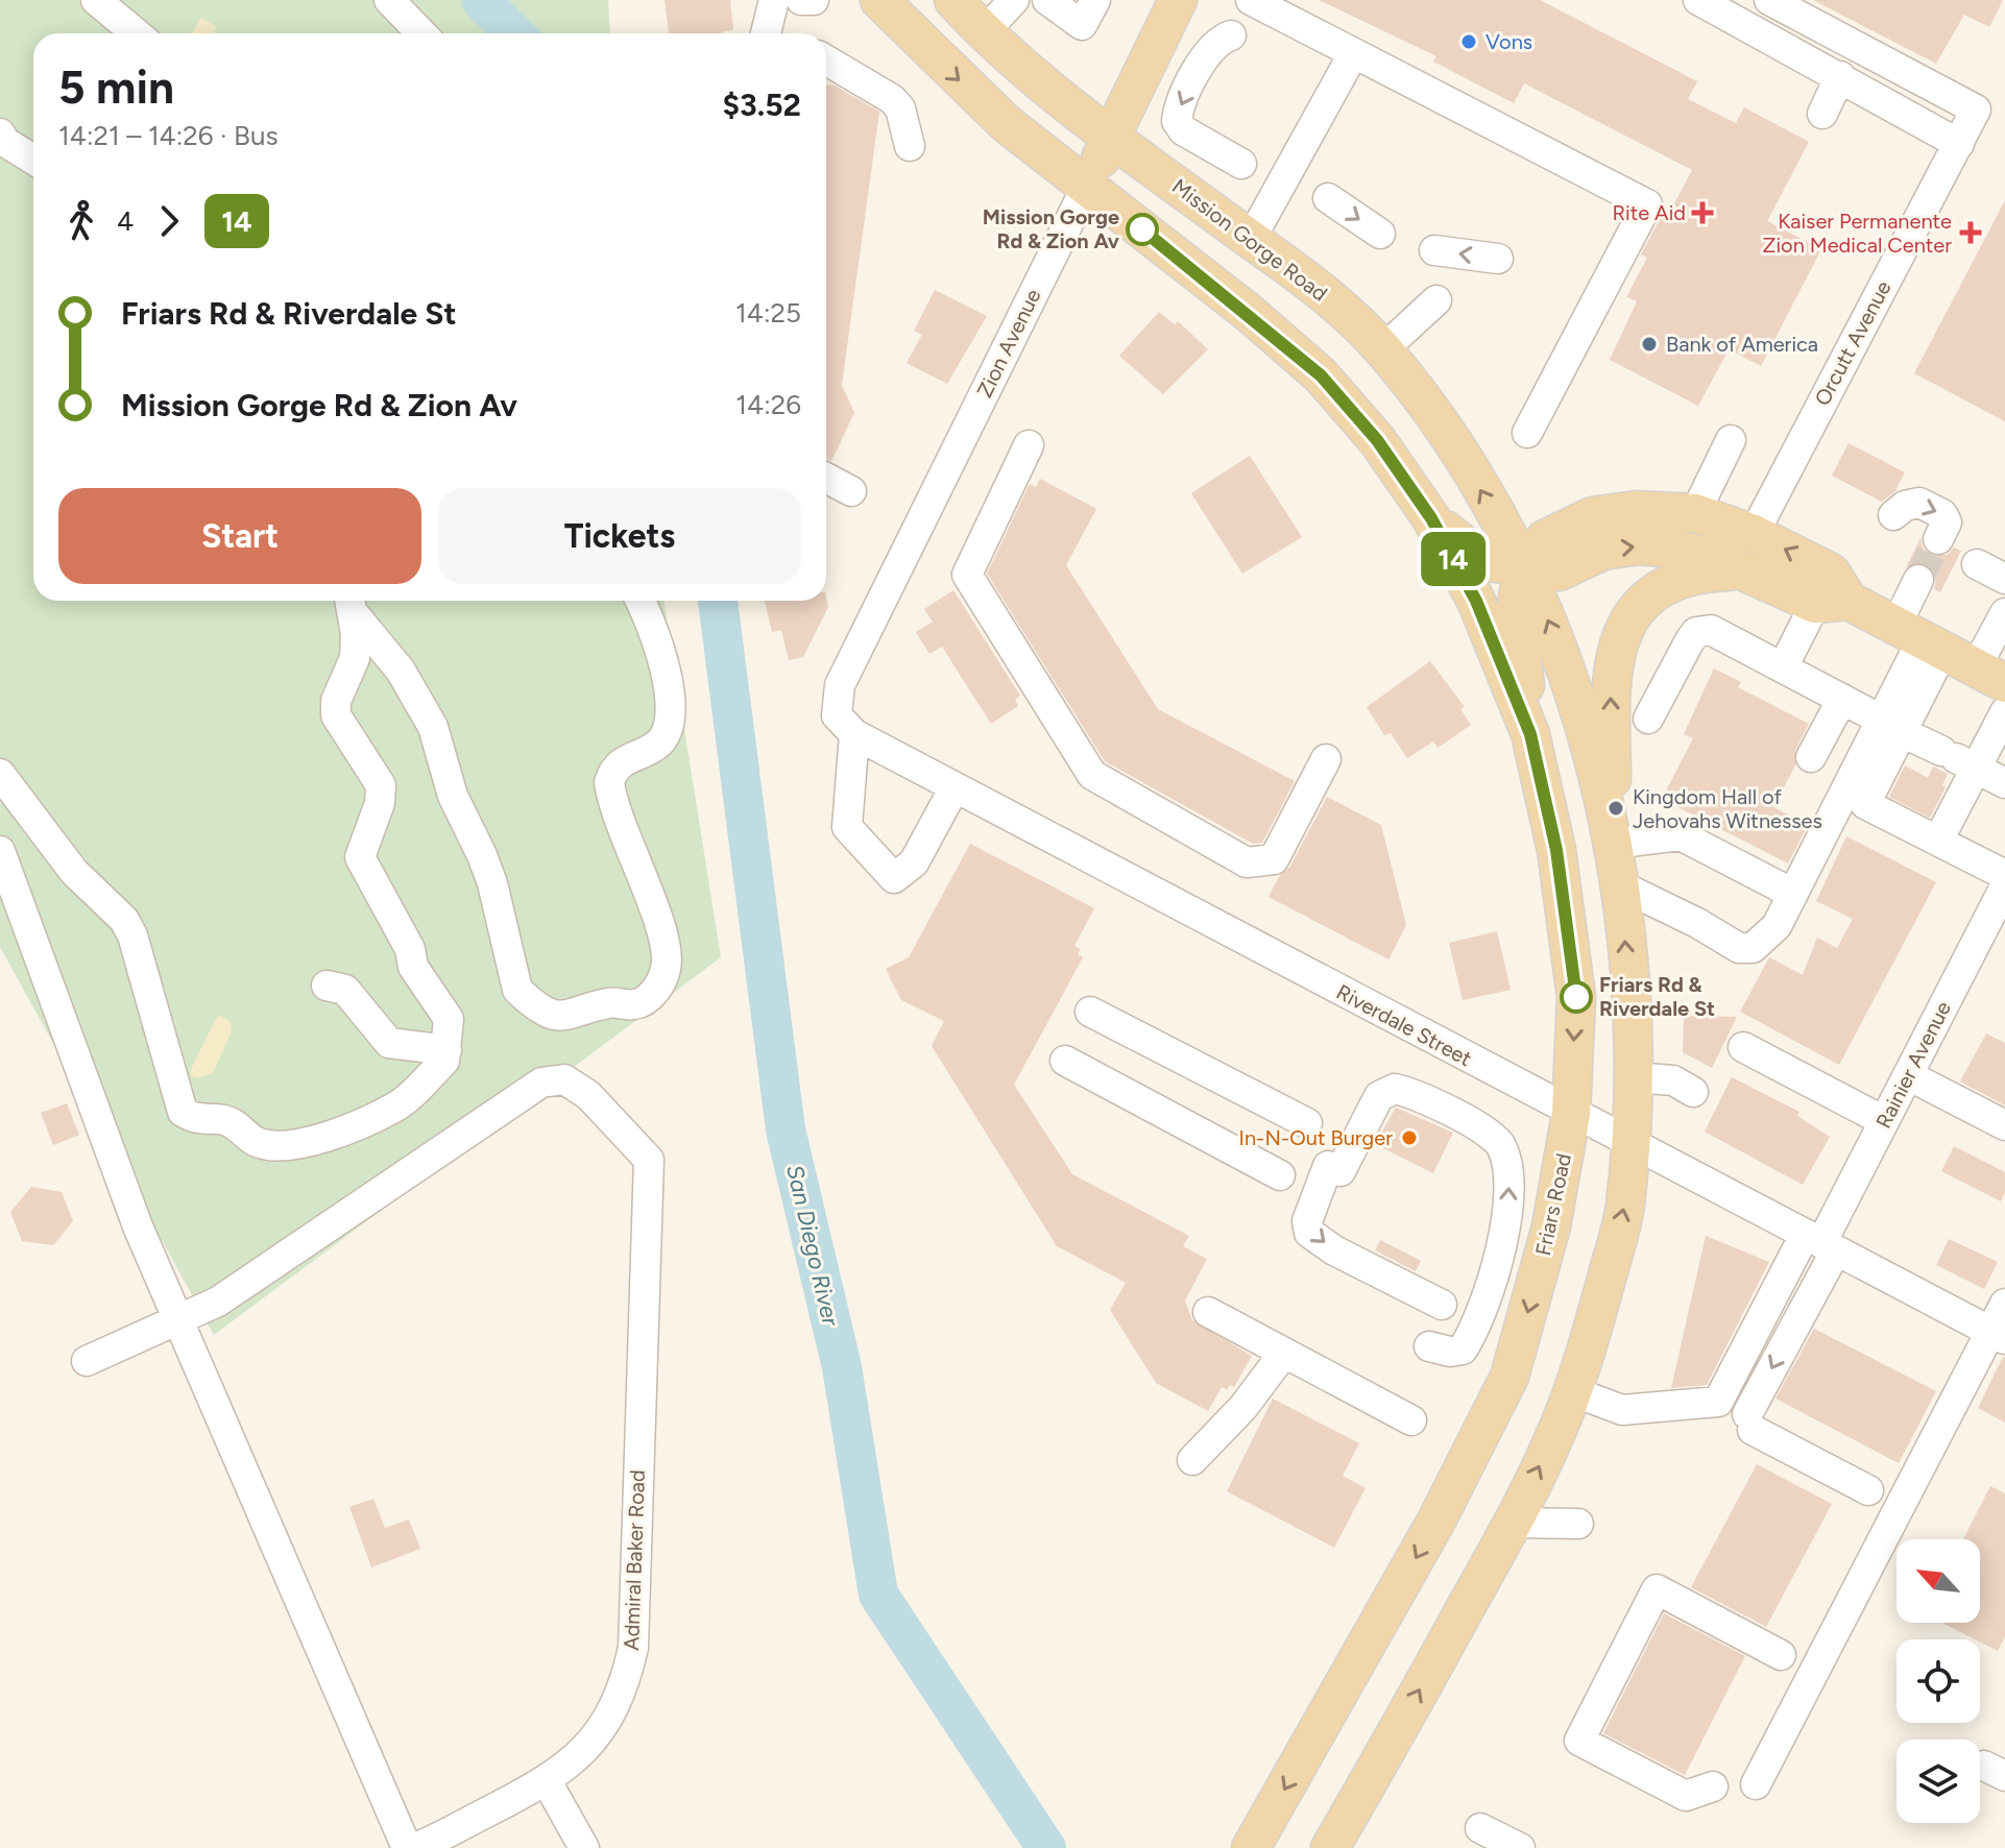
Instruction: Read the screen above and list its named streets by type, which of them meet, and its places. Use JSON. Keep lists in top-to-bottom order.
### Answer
{
  "streets": {
    "main road": ["Mission Gorge Road", "Zion Avenue", "Friars Road"],
    "street": [
      "Orcutt Avenue",
      "Riverdale Street",
      "Rainier Avenue",
      "Admiral Baker Road"
    ]
  },
  "crossings": [
    ["Mission Gorge Road", "Zion Avenue"],
    ["Zion Avenue", "Riverdale Street"],
    ["Riverdale Street", "Rainier Avenue"],
    ["Riverdale Street", "Friars Road"]
  ],
  "water": ["San Diego River"],
  "places": {
    "other": [
      "Vons",
      "Mission Gorge Rd & Zion Av",
      "Bank of America",
      "Kingdom Hall of Jehovahs Witnesses",
      "Friars Rd & Riverdale St",
      "In-N-Out Burger"
    ],
    "health": ["Rite Aid", "Kaiser Permanente Zion Medical Center"]
  },
  "lines": ["bus line 14"],
  "north": "top left",
  "page": {
    "on_map": "14",
    "heading": ["5 min", "14:21 – 14:26 · Bus", "$3.52"],
    "legs": ["4", "14"],
    "list": [
      {
        "name": "Friars Rd & Riverdale St",
        "value": "14:25"
      },
      {
        "name": "Mission Gorge Rd & Zion Av",
        "value": "14:26"
      }
    ],
    "buttons": ["Start", "Tickets"]
  }
}
